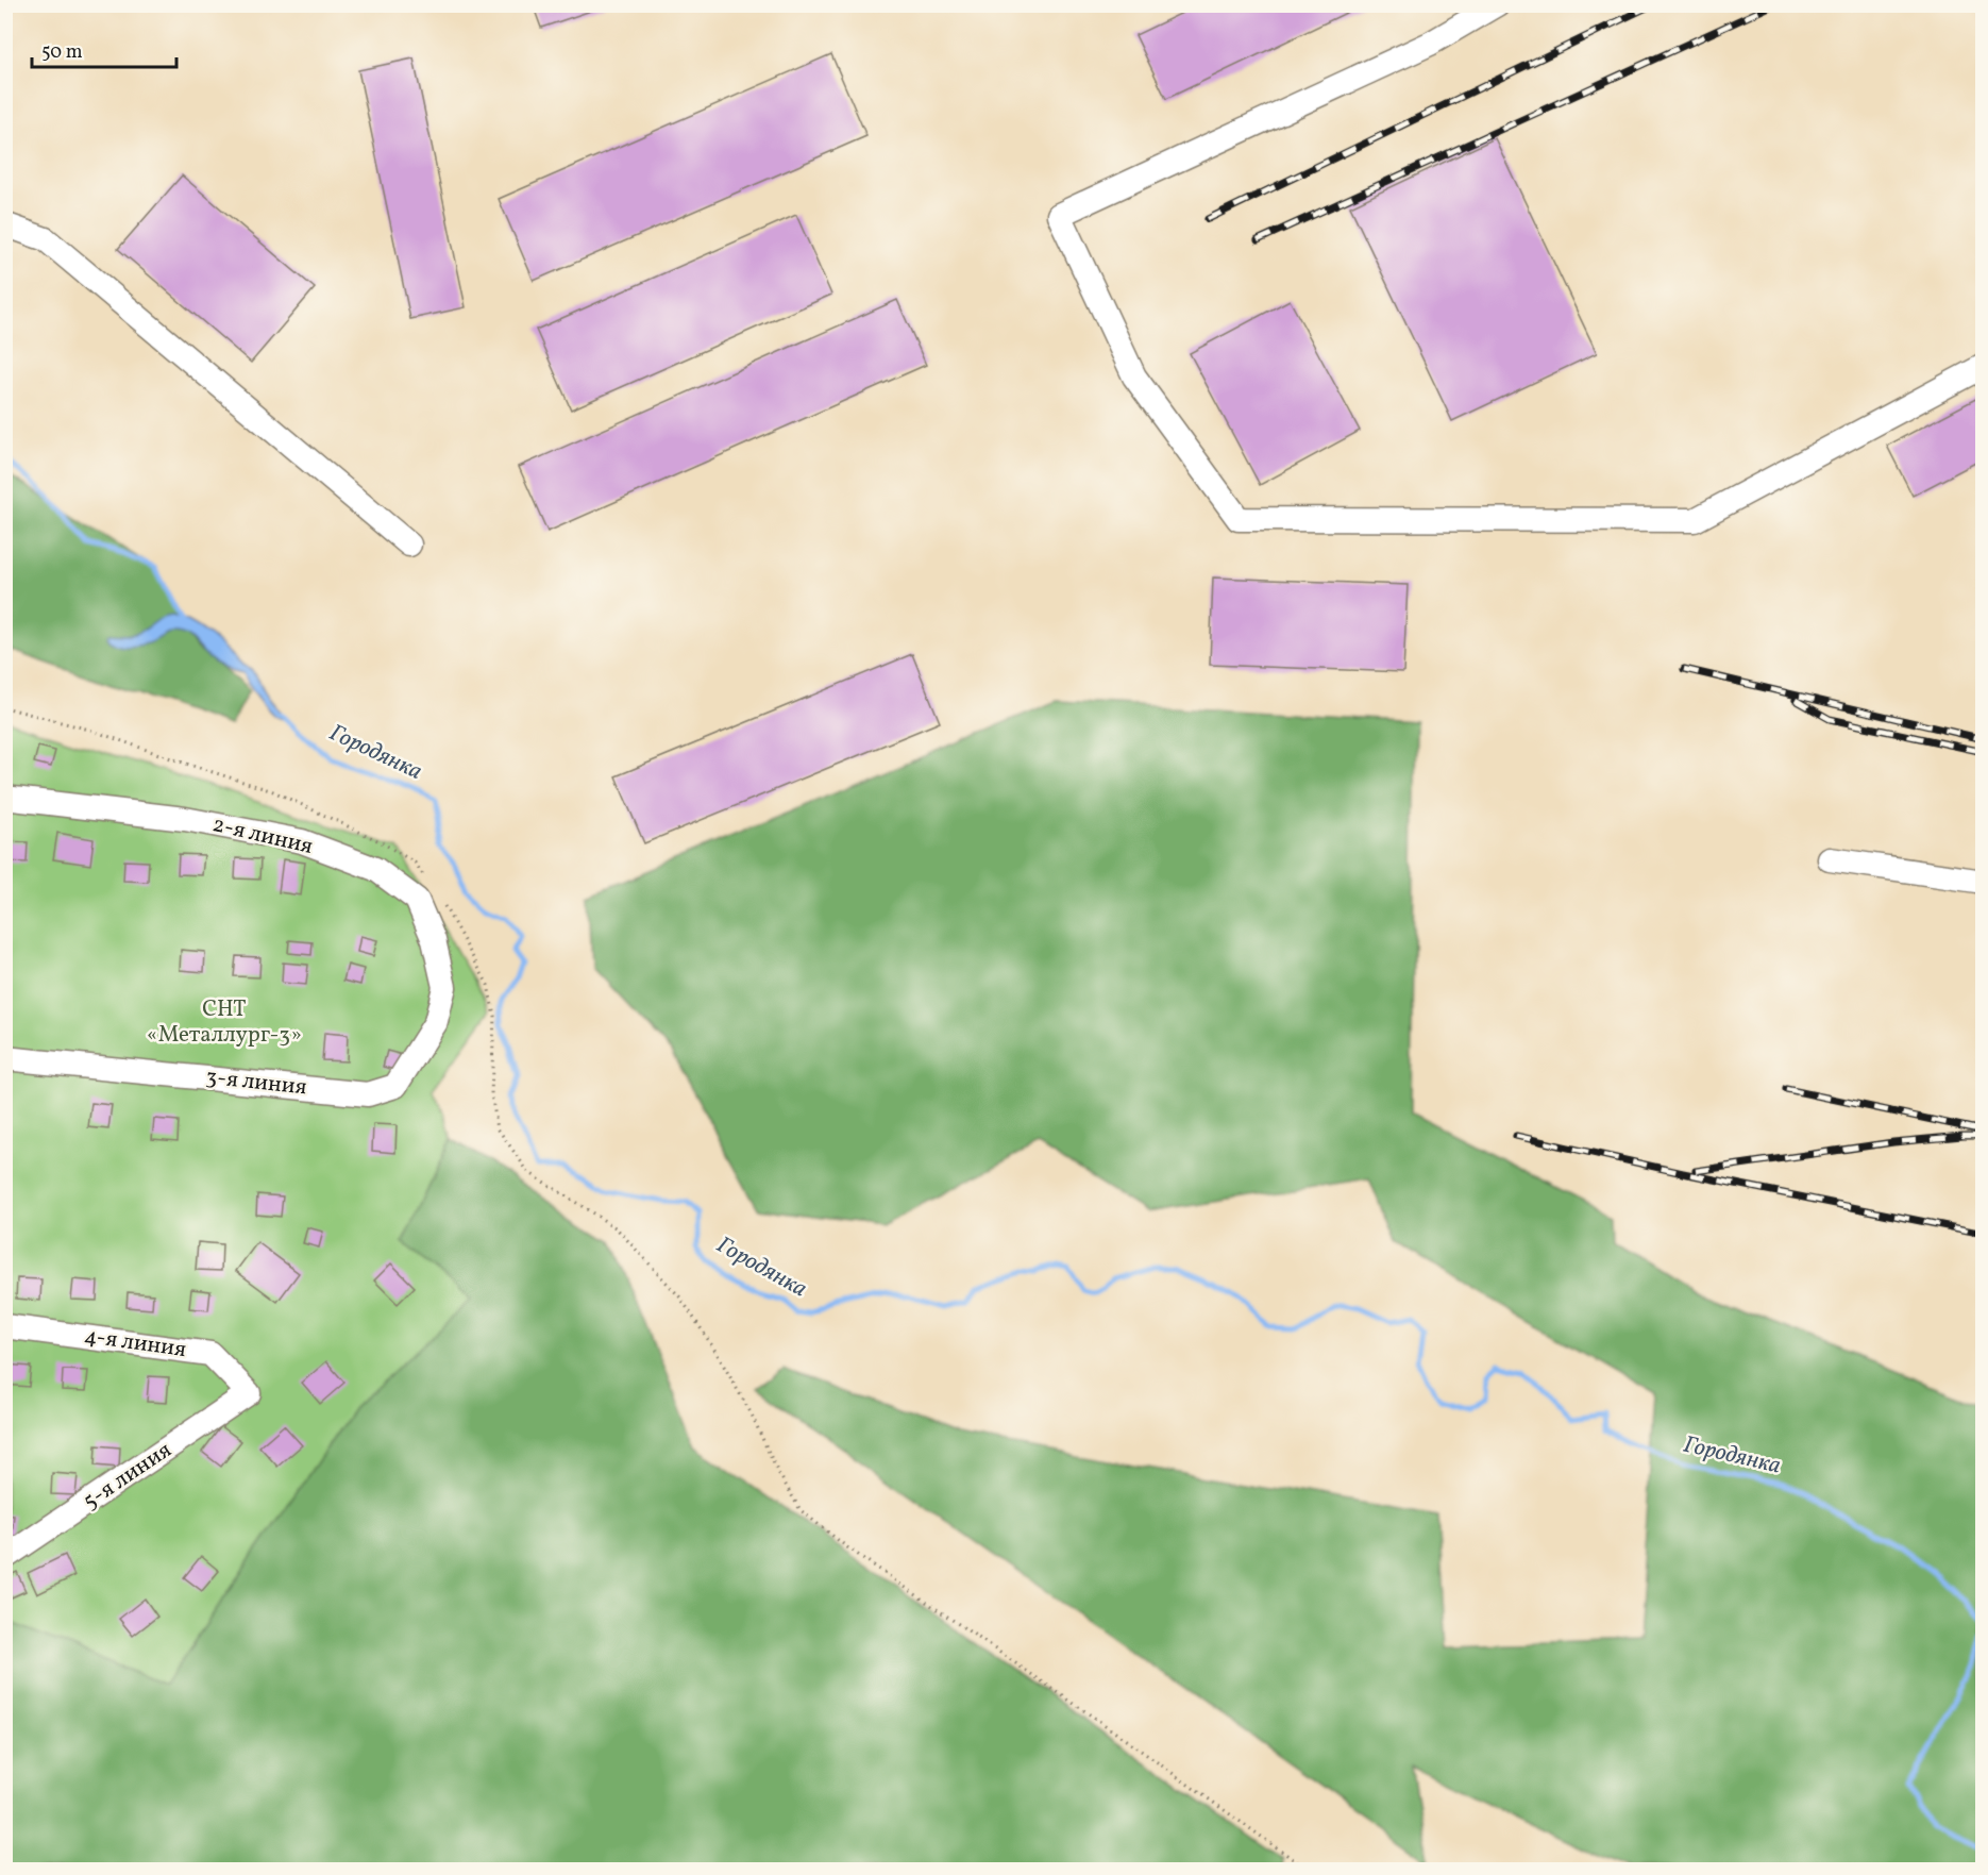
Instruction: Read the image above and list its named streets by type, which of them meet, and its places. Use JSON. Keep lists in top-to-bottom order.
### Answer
{
  "streets": {
    "lane": [
      "2-я линия",
      "3-я линия",
      "4-я линия",
      "5-я линия"
    ]
  },
  "crossings": [
    ["2-я линия", "3-я линия"],
    ["4-я линия", "5-я линия"]
  ],
  "water": ["Городянка"],
  "parks": ["СНТ «Металлург-3»"],
  "scale_bar": "50 m"
}
